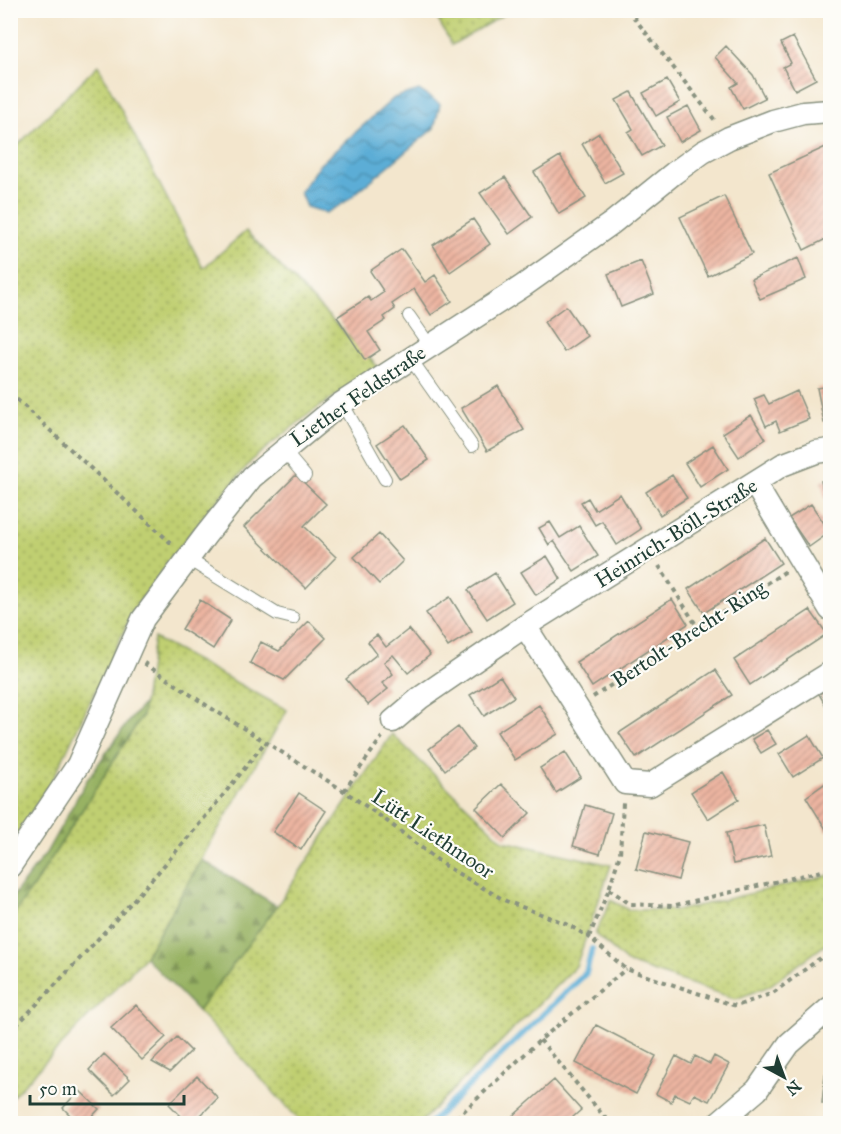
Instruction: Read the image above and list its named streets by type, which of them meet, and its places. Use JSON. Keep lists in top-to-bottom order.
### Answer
{
  "streets": {
    "street": ["Liether Feldstraße", "Heinrich-Böll-Straße"],
    "path": ["Bertolt-Brecht-Ring", "Lütt Liethmoor"]
  },
  "crossings": [
    ["Liether Feldstraße", "Lütt Liethmoor"]
  ],
  "scale_bar": "50 m",
  "north": "bottom right"
}
